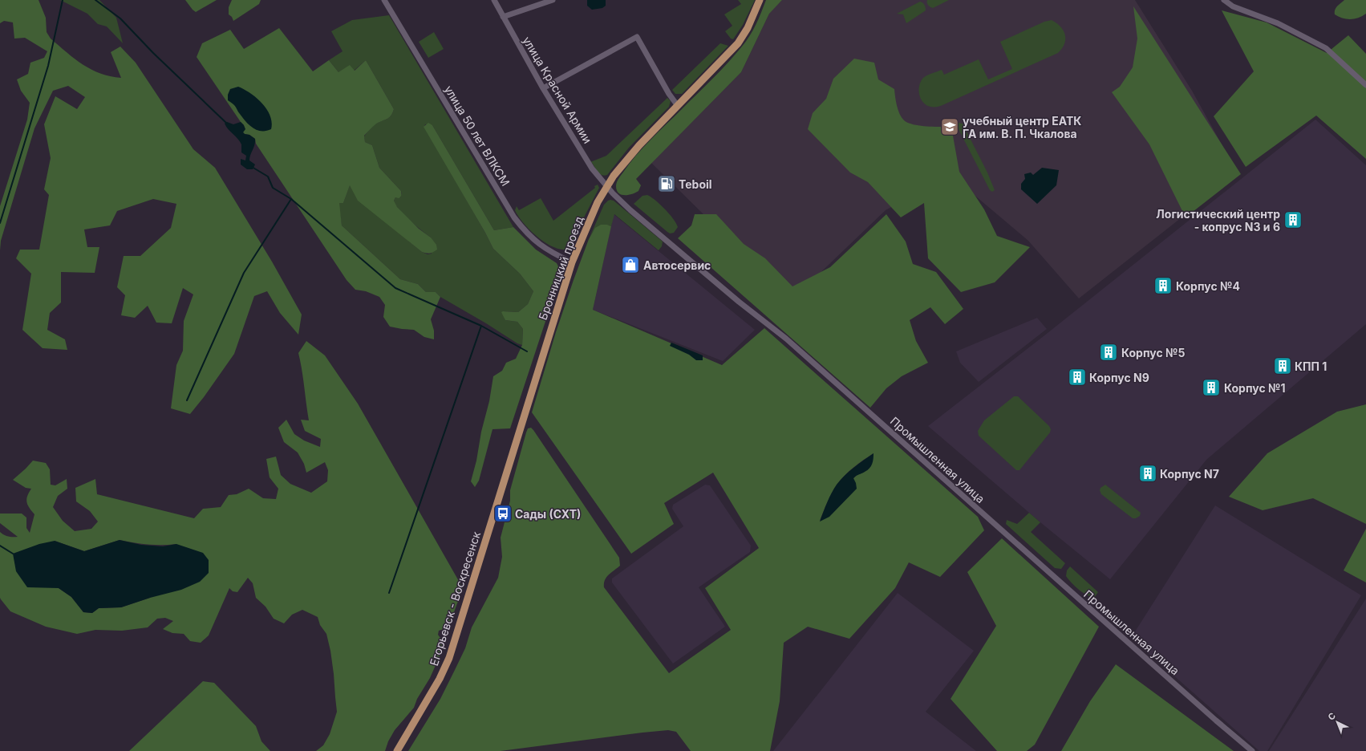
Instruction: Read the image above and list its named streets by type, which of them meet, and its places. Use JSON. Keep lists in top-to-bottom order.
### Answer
{
  "streets": {
    "main road": ["Бронницкий проезд", "Егорьевск - Воскресенск"],
    "street": ["улица Красной Армии", "улица 50 лет ВЛКСМ", "Промышленная улица"]
  },
  "crossings": [
    ["улица Красной Армии", "Бронницкий проезд"],
    ["улица Красной Армии", "Промышленная улица"],
    ["улица 50 лет ВЛКСМ", "Бронницкий проезд"],
    ["Бронницкий проезд", "Промышленная улица"],
    ["Бронницкий проезд", "Егорьевск - Воскресенск"]
  ],
  "places": {
    "school or university": ["учебный центр ЕАТК ГА им. В. П. Чкалова"],
    "fuel station": ["Teboil"],
    "building": [
      "Логистический центр - копрус N3 и 6",
      "Корпус №4",
      "Корпус №5",
      "КПП 1",
      "Корпус N9",
      "Корпус №1",
      "Корпус N7"
    ],
    "shop": ["Автосервис"],
    "bus stop": ["Сады (СХТ)"]
  },
  "north": "top left"
}
